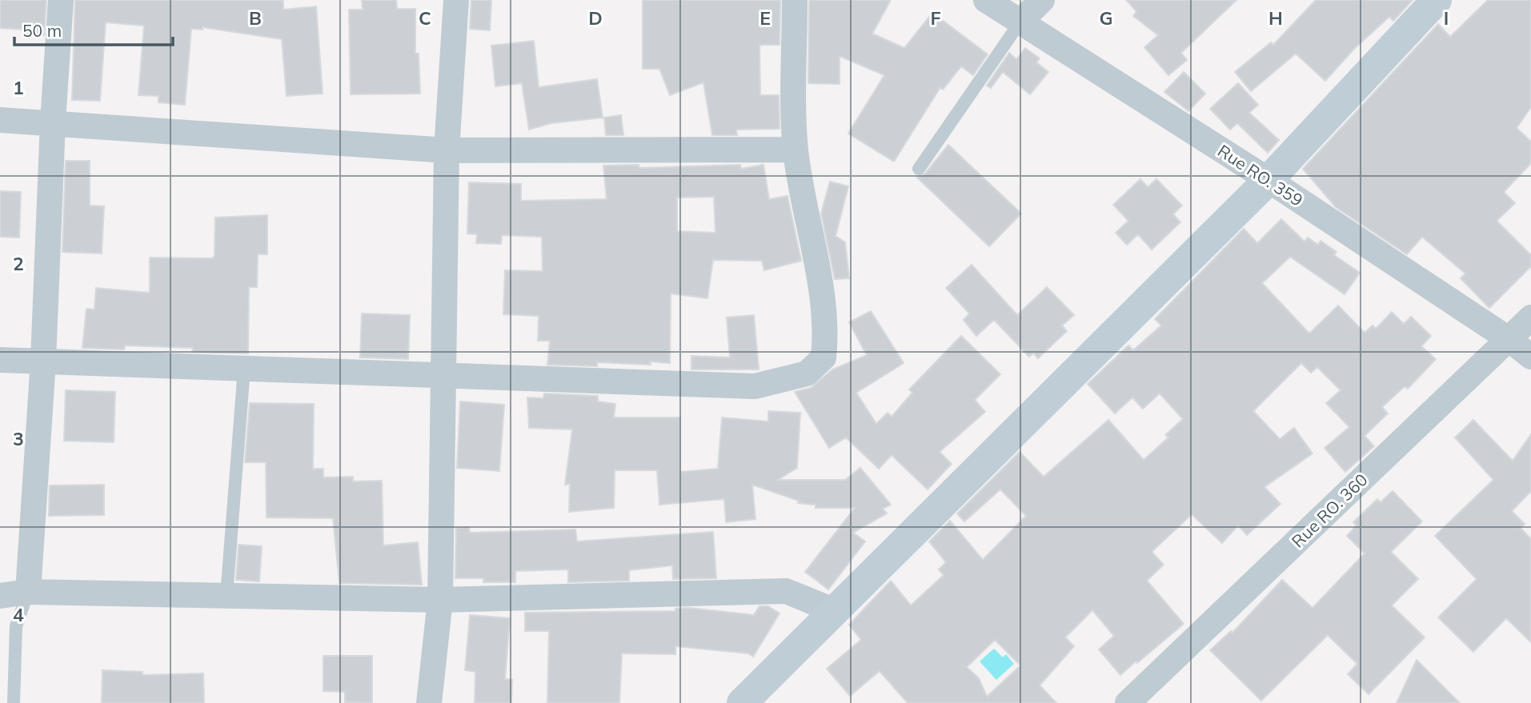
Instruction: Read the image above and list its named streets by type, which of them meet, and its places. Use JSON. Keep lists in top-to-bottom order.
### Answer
{
  "streets": {
    "street": ["Rue RO. 359", "Rue RO. 360"]
  },
  "crossings": [
    ["Rue RO. 359", "Rue RO. 360"]
  ],
  "scale_bar": "50 m",
  "grid": {
    "columns": [
      "B",
      "C",
      "D",
      "E",
      "F",
      "G",
      "H",
      "I"
    ],
    "rows": [
      "1",
      "2",
      "3",
      "4"
    ]
  }
}
